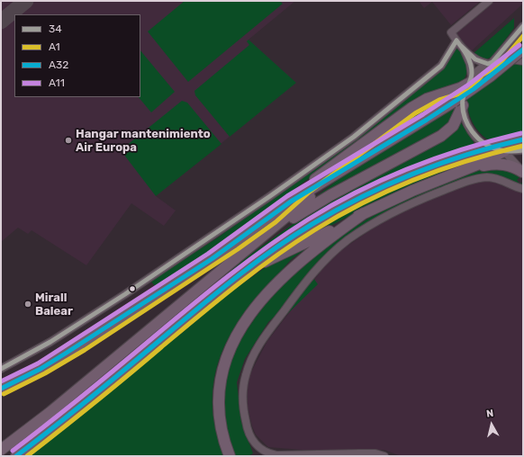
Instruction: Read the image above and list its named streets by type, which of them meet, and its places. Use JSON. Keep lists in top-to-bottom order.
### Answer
{
  "places": ["Hangar mantenimiento Air Europa", "Mirall Balear"],
  "lines": [
    "transit line 34",
    "transit line A1",
    "transit line A11",
    "transit line A32"
  ],
  "legend": [
    "34",
    "A1",
    "A32",
    "A11"
  ],
  "north": "top"
}
